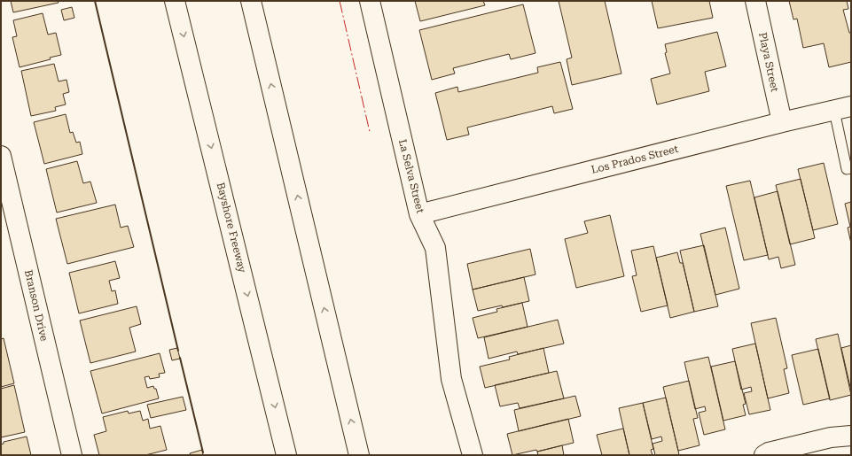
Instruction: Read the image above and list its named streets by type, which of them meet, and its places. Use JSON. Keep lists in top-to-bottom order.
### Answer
{
  "streets": {
    "main road": [
      "Playa Street",
      "Los Prados Street",
      "La Selva Street",
      "Bayshore Freeway",
      "Branson Drive"
    ]
  },
  "crossings": [
    ["Playa Street", "Los Prados Street"],
    ["Los Prados Street", "La Selva Street"]
  ]
}
